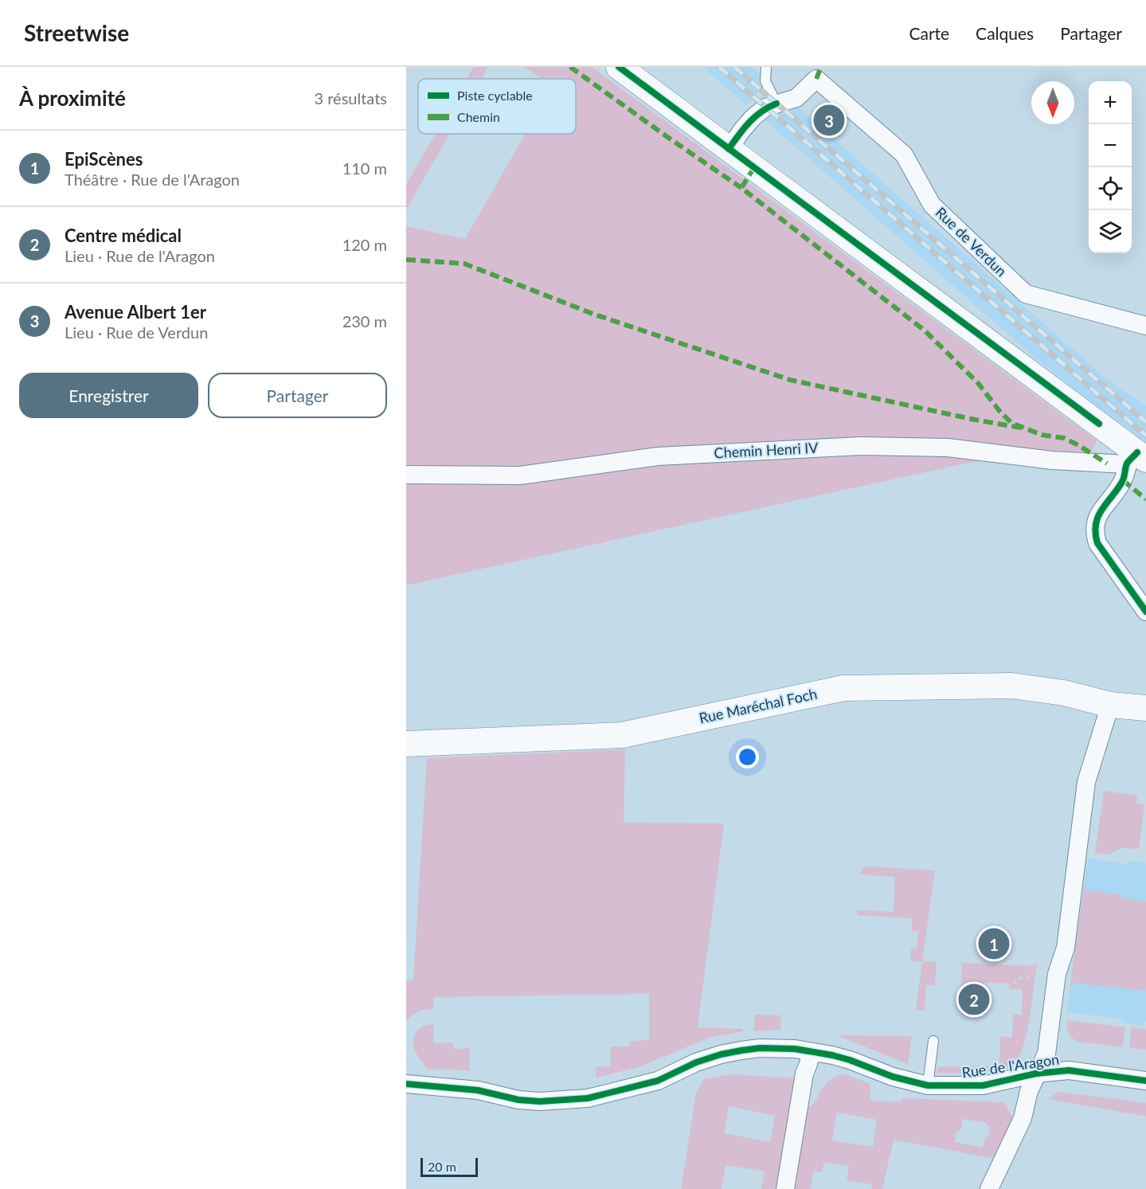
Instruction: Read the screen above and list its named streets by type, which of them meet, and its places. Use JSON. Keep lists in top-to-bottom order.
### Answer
{
  "streets": {
    "street": [
      "Rue de Verdun",
      "Chemin Henri IV",
      "Rue Maréchal Foch",
      "Rue de l'Aragon"
    ]
  },
  "legend": ["Piste cyclable", "Chemin"],
  "scale_bar": "20 m",
  "north": "bottom",
  "page": {
    "header": "Streetwise",
    "nav": ["Carte", "Calques", "Partager"],
    "heading": ["À proximité", "3 résultats"],
    "map_buttons": ["+", "−"],
    "pins": ["3", "1", "2"],
    "list": [
      {
        "mark": "1",
        "name": "EpiScènes",
        "note": "Théâtre · Rue de l'Aragon",
        "value": "110 m"
      },
      {
        "mark": "2",
        "name": "Centre médical",
        "note": "Lieu · Rue de l'Aragon",
        "value": "120 m"
      },
      {
        "mark": "3",
        "name": "Avenue Albert 1er",
        "note": "Lieu · Rue de Verdun",
        "value": "230 m"
      }
    ],
    "buttons": ["Enregistrer", "Partager"],
    "scale": "20 m"
  }
}
